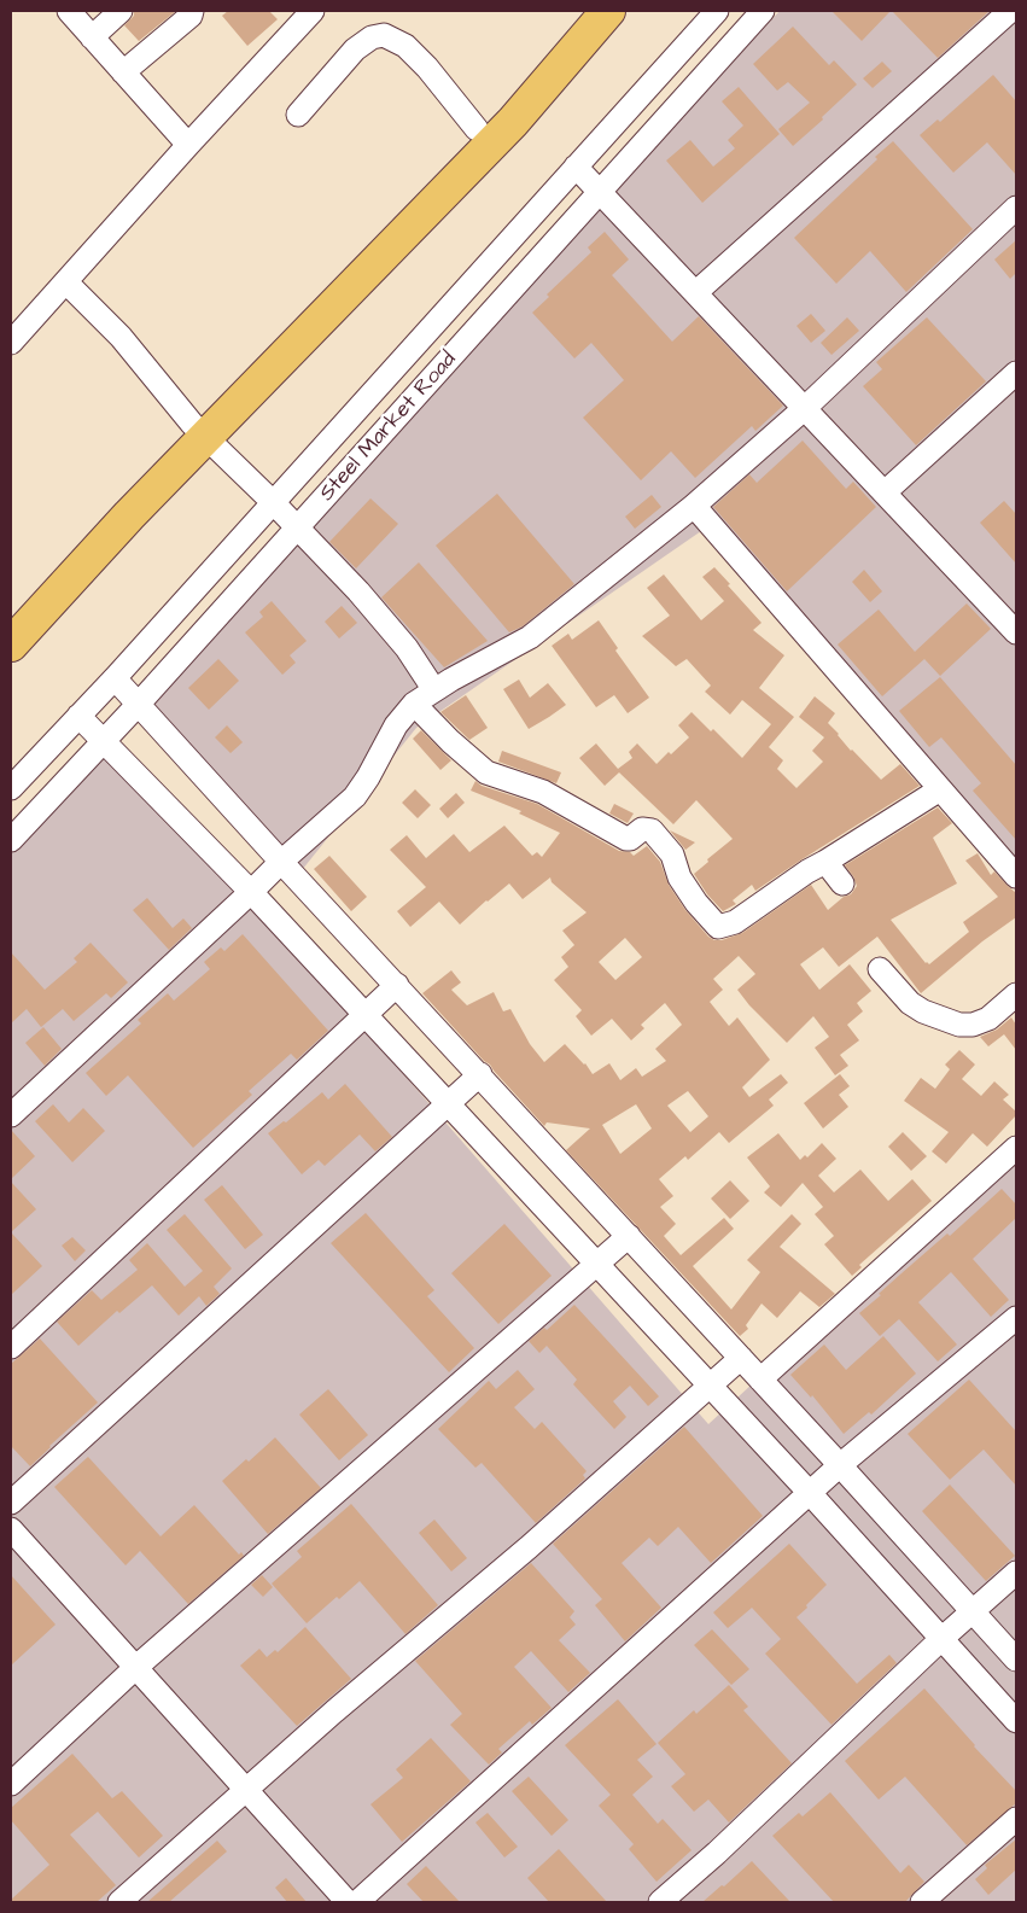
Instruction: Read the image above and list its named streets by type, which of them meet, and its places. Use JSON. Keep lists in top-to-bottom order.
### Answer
{
  "streets": {
    "street": ["Steel Market Road"]
  }
}
